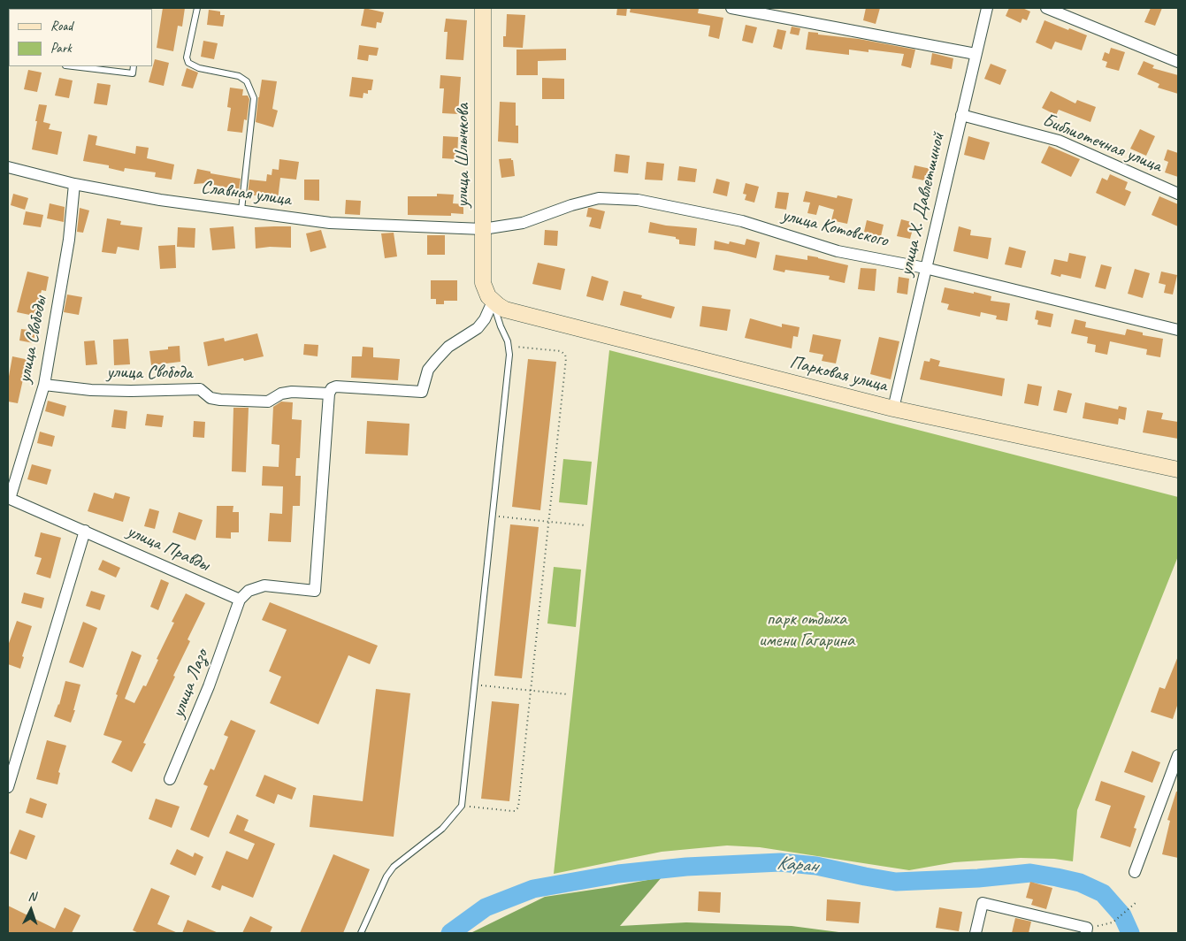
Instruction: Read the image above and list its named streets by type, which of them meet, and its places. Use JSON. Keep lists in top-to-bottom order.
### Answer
{
  "streets": {
    "street": [
      "Библиотечная улица",
      "улица Шлычкова",
      "Славная улица",
      "улица Х. Давлетшиной",
      "улица Котовского",
      "улица Свободы",
      "улица Свобода",
      "Парковая улица",
      "улица Правды",
      "улица Лазо"
    ]
  },
  "crossings": [
    ["Библиотечная улица", "улица Х. Давлетшиной"],
    ["улица Шлычкова", "Славная улица"],
    ["улица Шлычкова", "улица Котовского"],
    ["улица Шлычкова", "Парковая улица"],
    ["Славная улица", "улица Котовского"],
    ["Славная улица", "улица Свободы"],
    ["улица Х. Давлетшиной", "улица Котовского"],
    ["улица Х. Давлетшиной", "Парковая улица"],
    ["улица Свободы", "улица Свобода"],
    ["улица Свободы", "улица Правды"],
    ["улица Правды", "улица Лазо"]
  ],
  "water": ["Каран"],
  "parks": ["парк отдыха имени Гагарина"],
  "legend": ["Road", "Park"],
  "north": "top"
}
